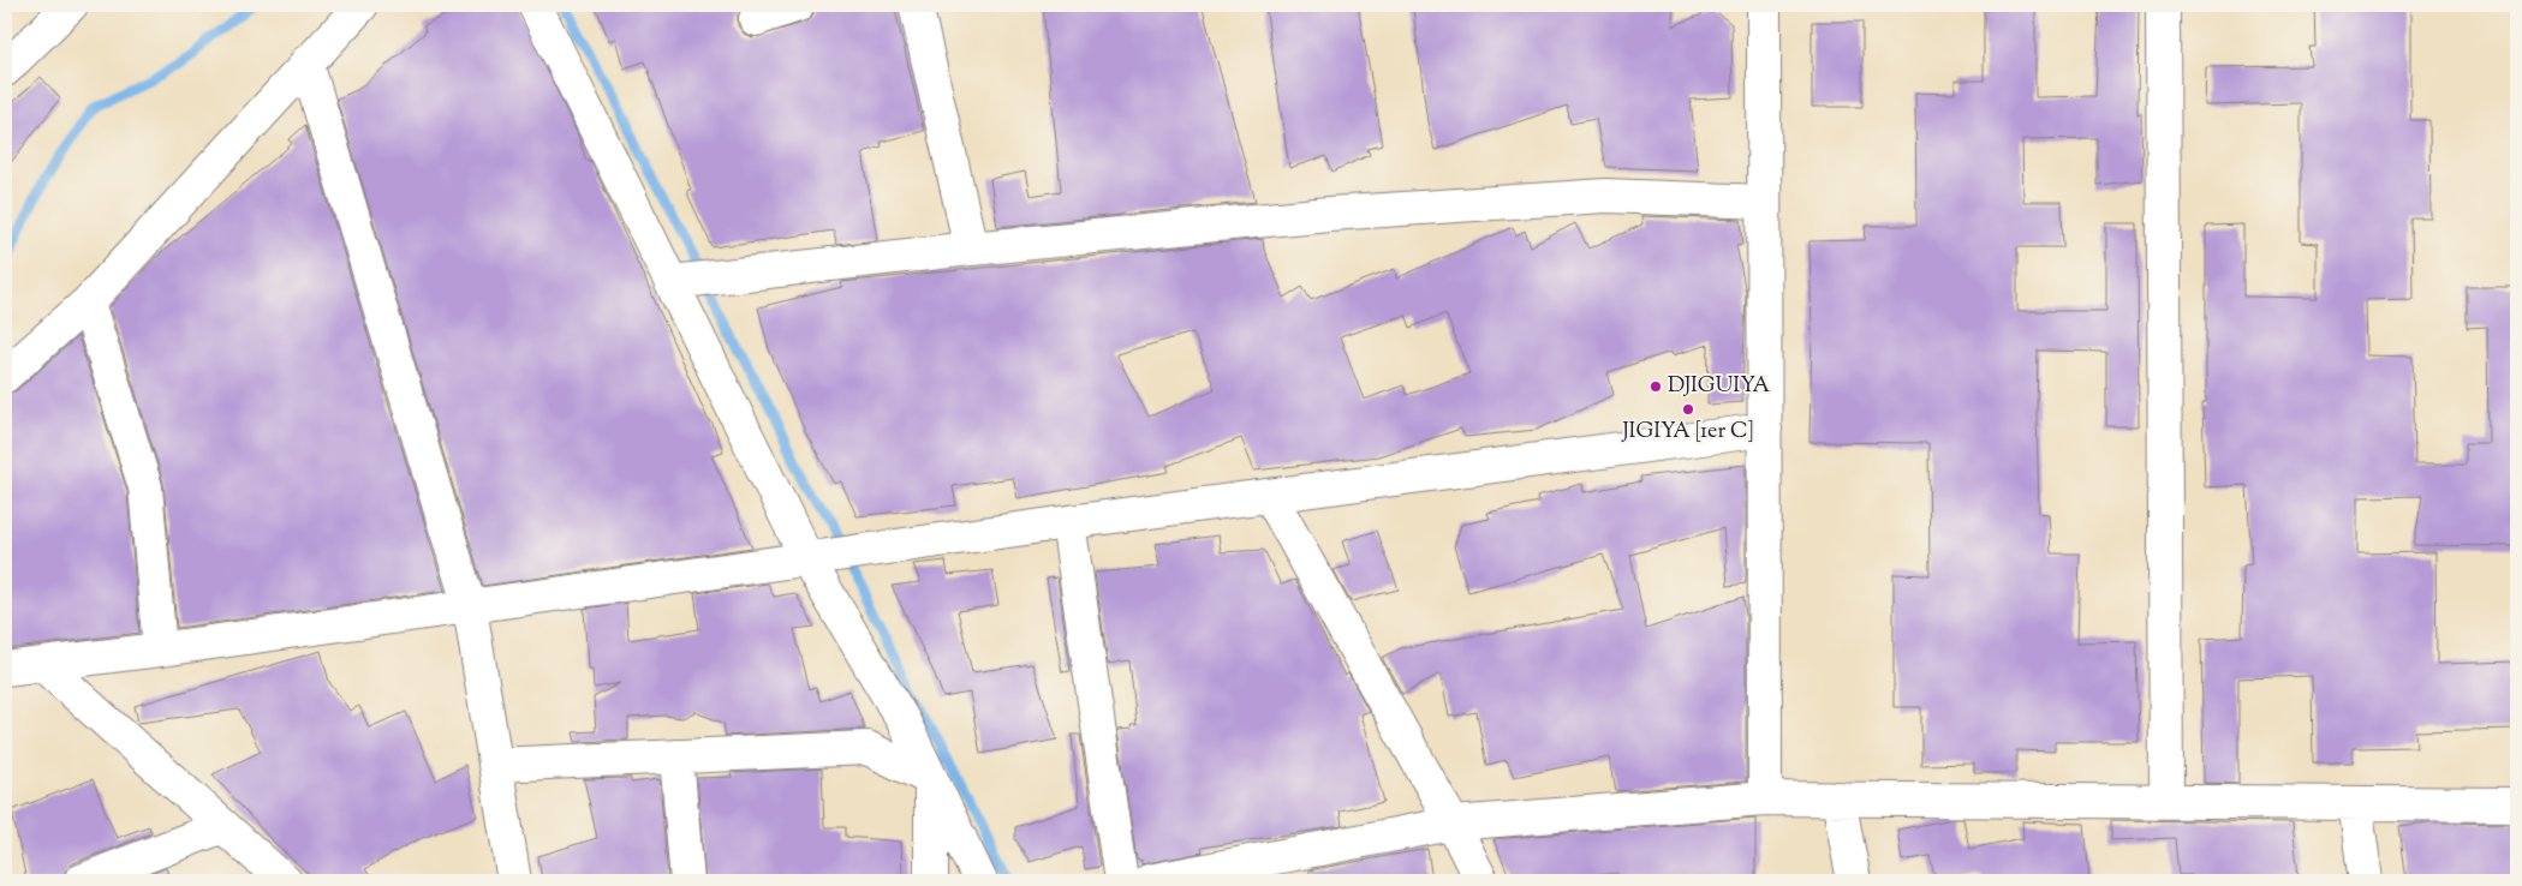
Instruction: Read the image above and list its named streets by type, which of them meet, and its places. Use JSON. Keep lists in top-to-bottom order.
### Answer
{
  "places": ["DJIGUIYA", "JIGIYA [1er C]"]
}
